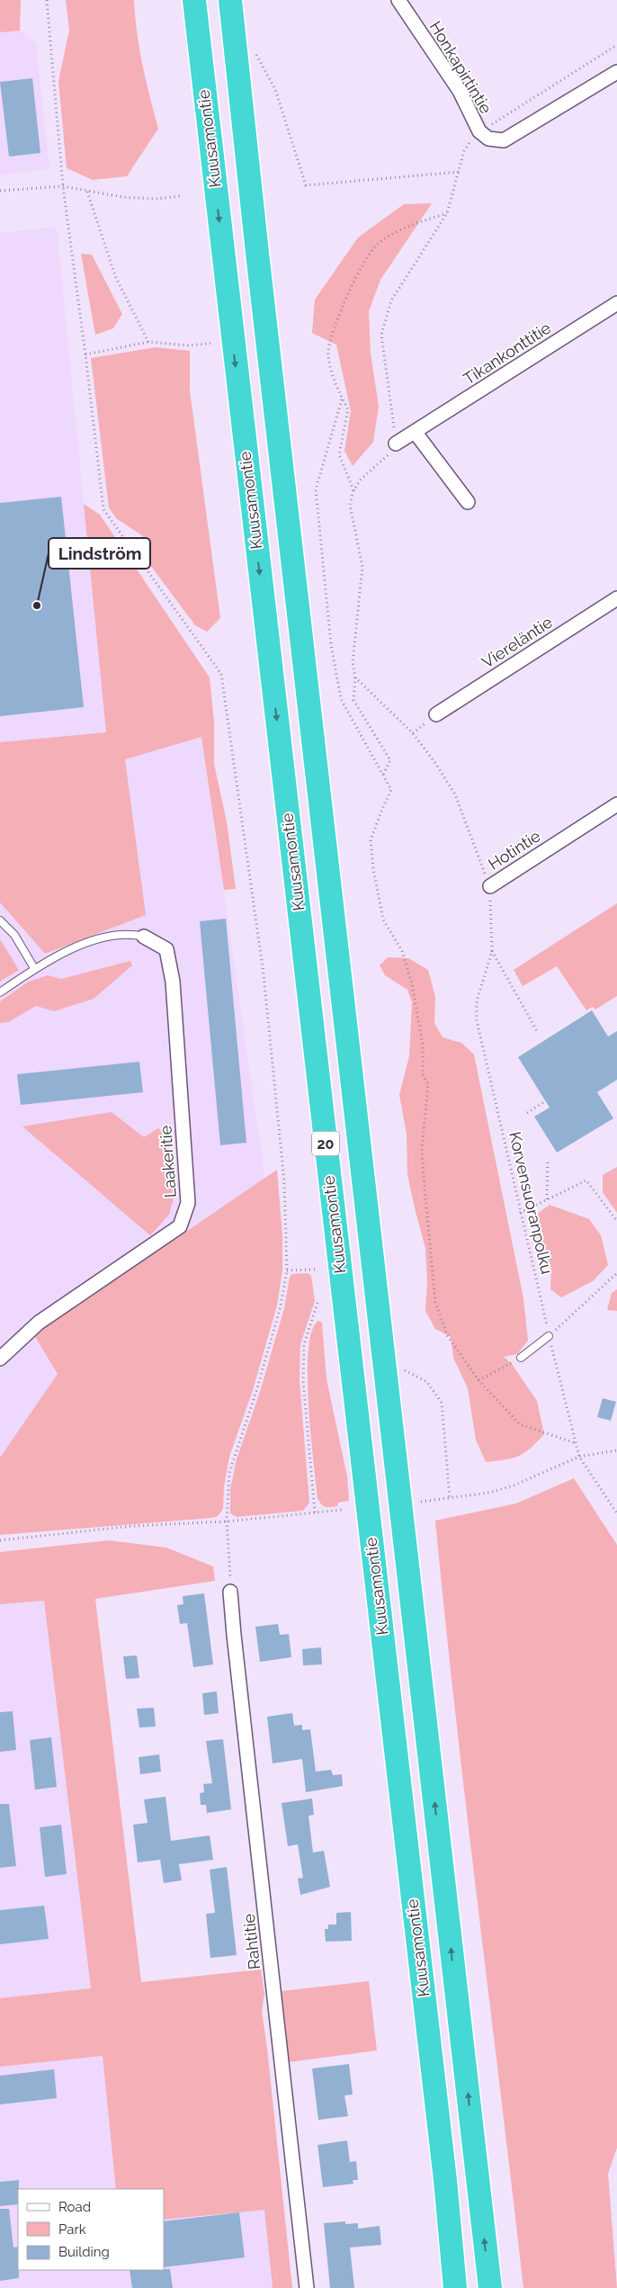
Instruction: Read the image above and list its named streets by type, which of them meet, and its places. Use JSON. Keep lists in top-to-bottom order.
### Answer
{
  "streets": {
    "highway": ["Kuusamontie", "20"],
    "street": [
      "Honkapirtintie",
      "Tikankonttitie",
      "Viereläntie",
      "Hotintie",
      "Laakeritie",
      "Rahtitie"
    ],
    "path": ["Korvensuoranpolku"]
  },
  "crossings": [
    ["Hotintie", "Korvensuoranpolku"]
  ],
  "places": ["Lindström"],
  "legend": ["Road", "Park", "Building"]
}
